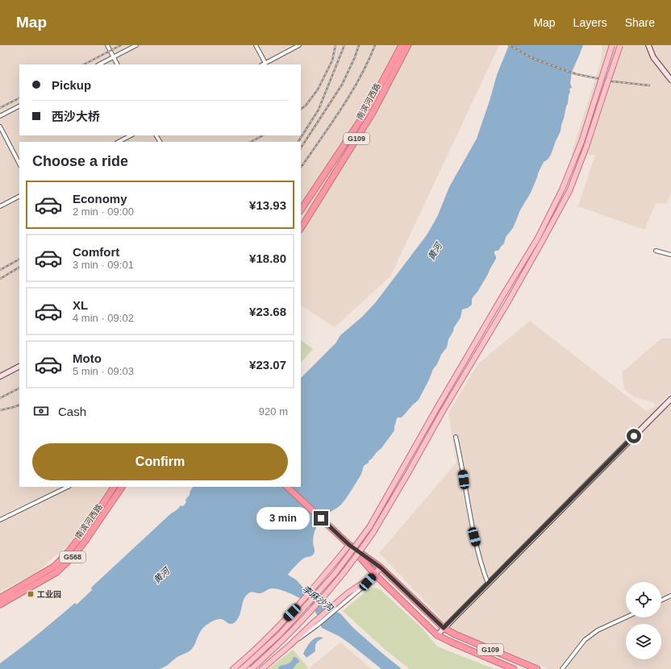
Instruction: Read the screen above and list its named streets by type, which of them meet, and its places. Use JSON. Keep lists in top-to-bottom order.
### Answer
{
  "streets": {
    "highway": ["南滨河西路", "G109", "G568"]
  },
  "water": ["黄河", "李麻沙沟"],
  "places": {
    "transit": ["工业园"]
  },
  "page": {
    "header": "Map",
    "nav": ["Map", "Layers", "Share"],
    "banner": ["Pickup", "西沙大桥"],
    "heading": "Choose a ride",
    "list": [
      {
        "name": "Economy",
        "note": "2 min · 09:00",
        "value": "¥13.93"
      },
      {
        "name": "Comfort",
        "note": "3 min · 09:01",
        "value": "¥18.80"
      },
      {
        "name": "XL",
        "note": "4 min · 09:02",
        "value": "¥23.68"
      },
      {
        "name": "Moto",
        "note": "5 min · 09:03",
        "value": "¥23.07"
      }
    ],
    "pay": ["Cash", "920 m"],
    "buttons": "Confirm",
    "bubble": "3 min"
  }
}
